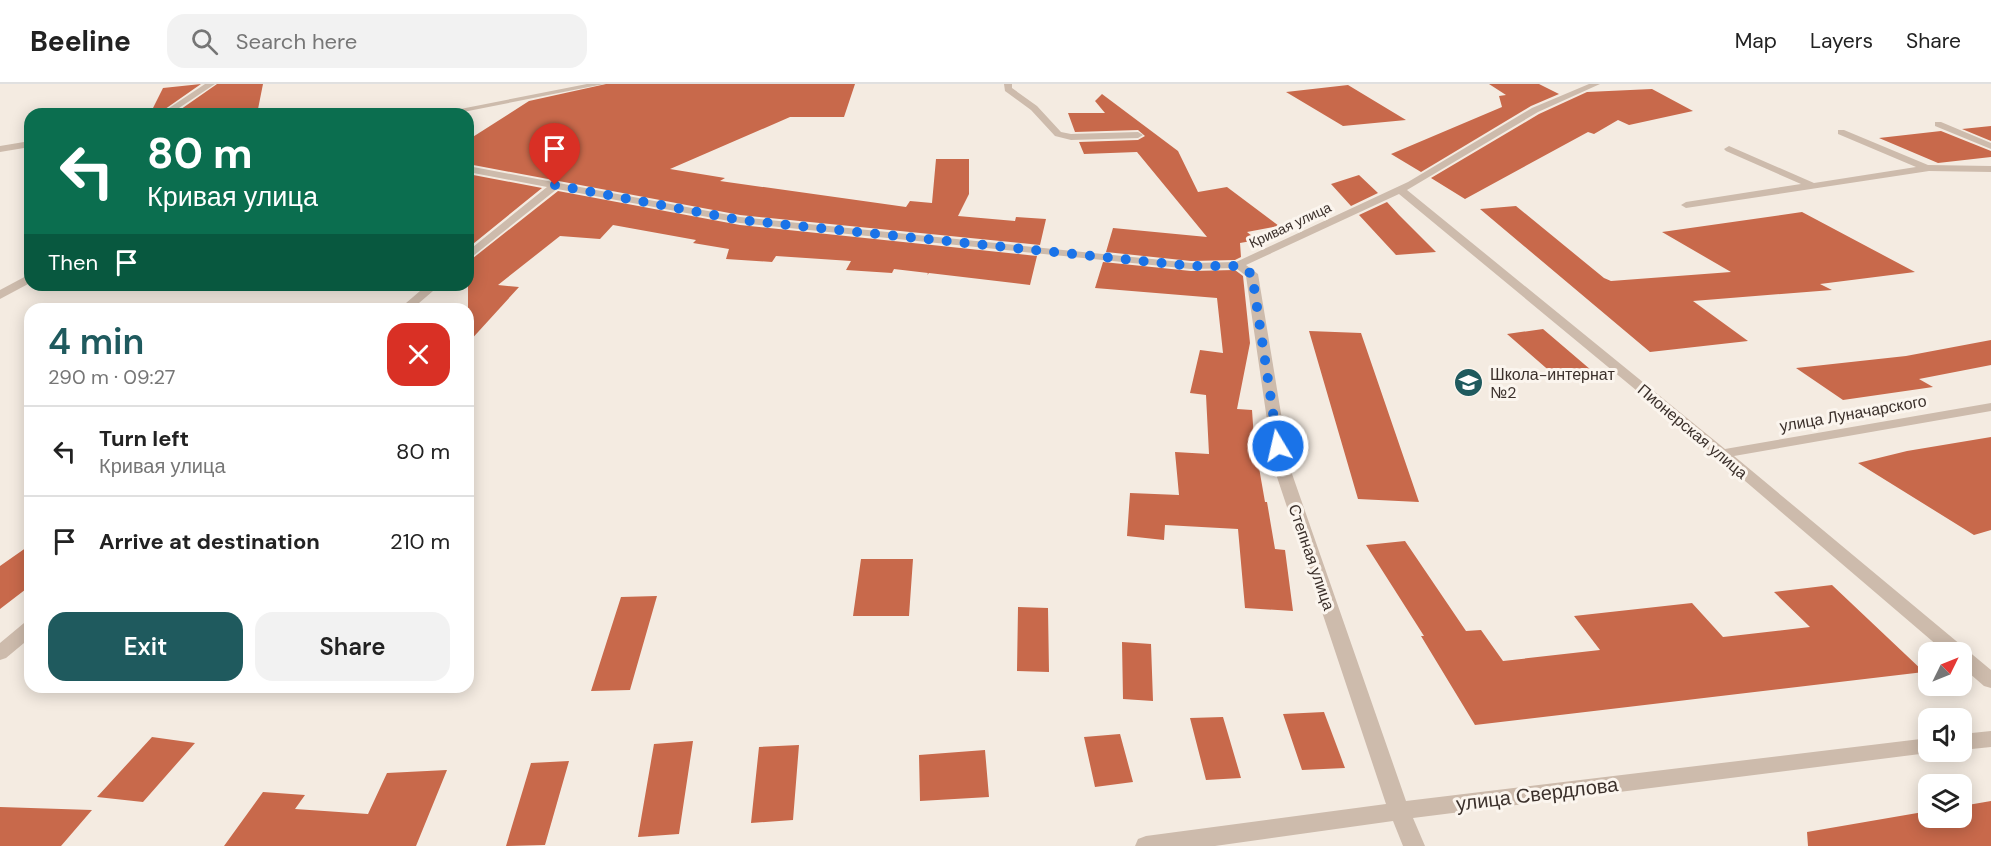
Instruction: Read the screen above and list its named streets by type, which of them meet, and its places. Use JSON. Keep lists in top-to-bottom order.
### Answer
{
  "streets": {
    "street": [
      "Кривая улица",
      "улица Луначарского",
      "Пионерская улица",
      "Степная улица",
      "улица Свердлова"
    ]
  },
  "crossings": [
    ["Кривая улица", "Пионерская улица"],
    ["Кривая улица", "Степная улица"],
    ["улица Луначарского", "Пионерская улица"],
    ["Степная улица", "улица Свердлова"]
  ],
  "places": {
    "school or university": ["Школа-интернат №2"]
  },
  "north": "top right",
  "page": {
    "header": "Beeline",
    "search": "Search here",
    "nav": ["Map", "Layers", "Share"],
    "turn": ["80 m", "Кривая улица"],
    "then": "Then",
    "heading": ["4 min", "290 m · 09:27"],
    "list": [
      {
        "name": "Turn left",
        "note": "Кривая улица",
        "value": "80 m"
      },
      {
        "name": "Arrive at destination",
        "value": "210 m"
      }
    ],
    "buttons": ["Exit", "Share"]
  }
}
